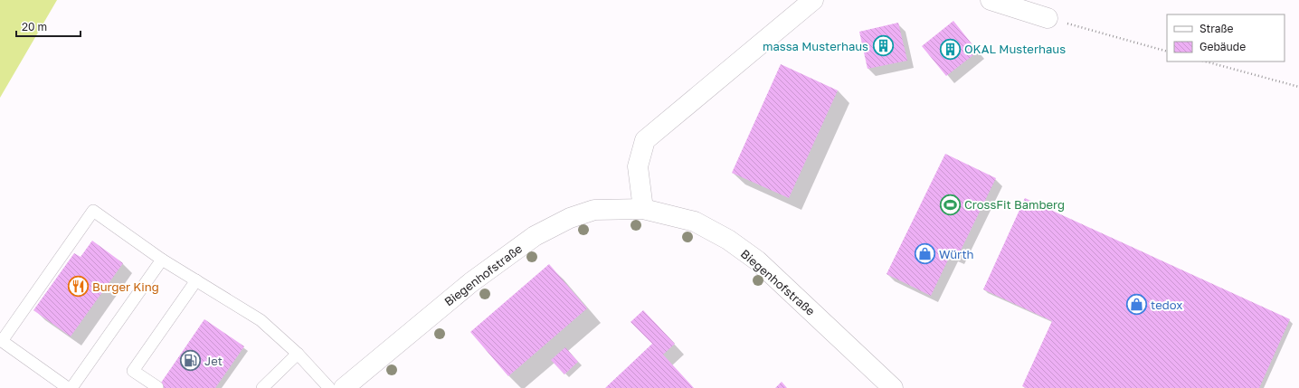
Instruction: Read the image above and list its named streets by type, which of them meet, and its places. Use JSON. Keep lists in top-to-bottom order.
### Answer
{
  "streets": {
    "street": ["Biegenhofstraße"]
  },
  "places": {
    "building": ["massa Musterhaus", "OKAL Musterhaus"],
    "sports": ["CrossFit Bamberg"],
    "shop": ["Würth", "tedox"],
    "restaurant": ["Burger King"],
    "fuel station": ["Jet"]
  },
  "legend": ["Straße", "Gebäude"],
  "scale_bar": "20 m"
}
